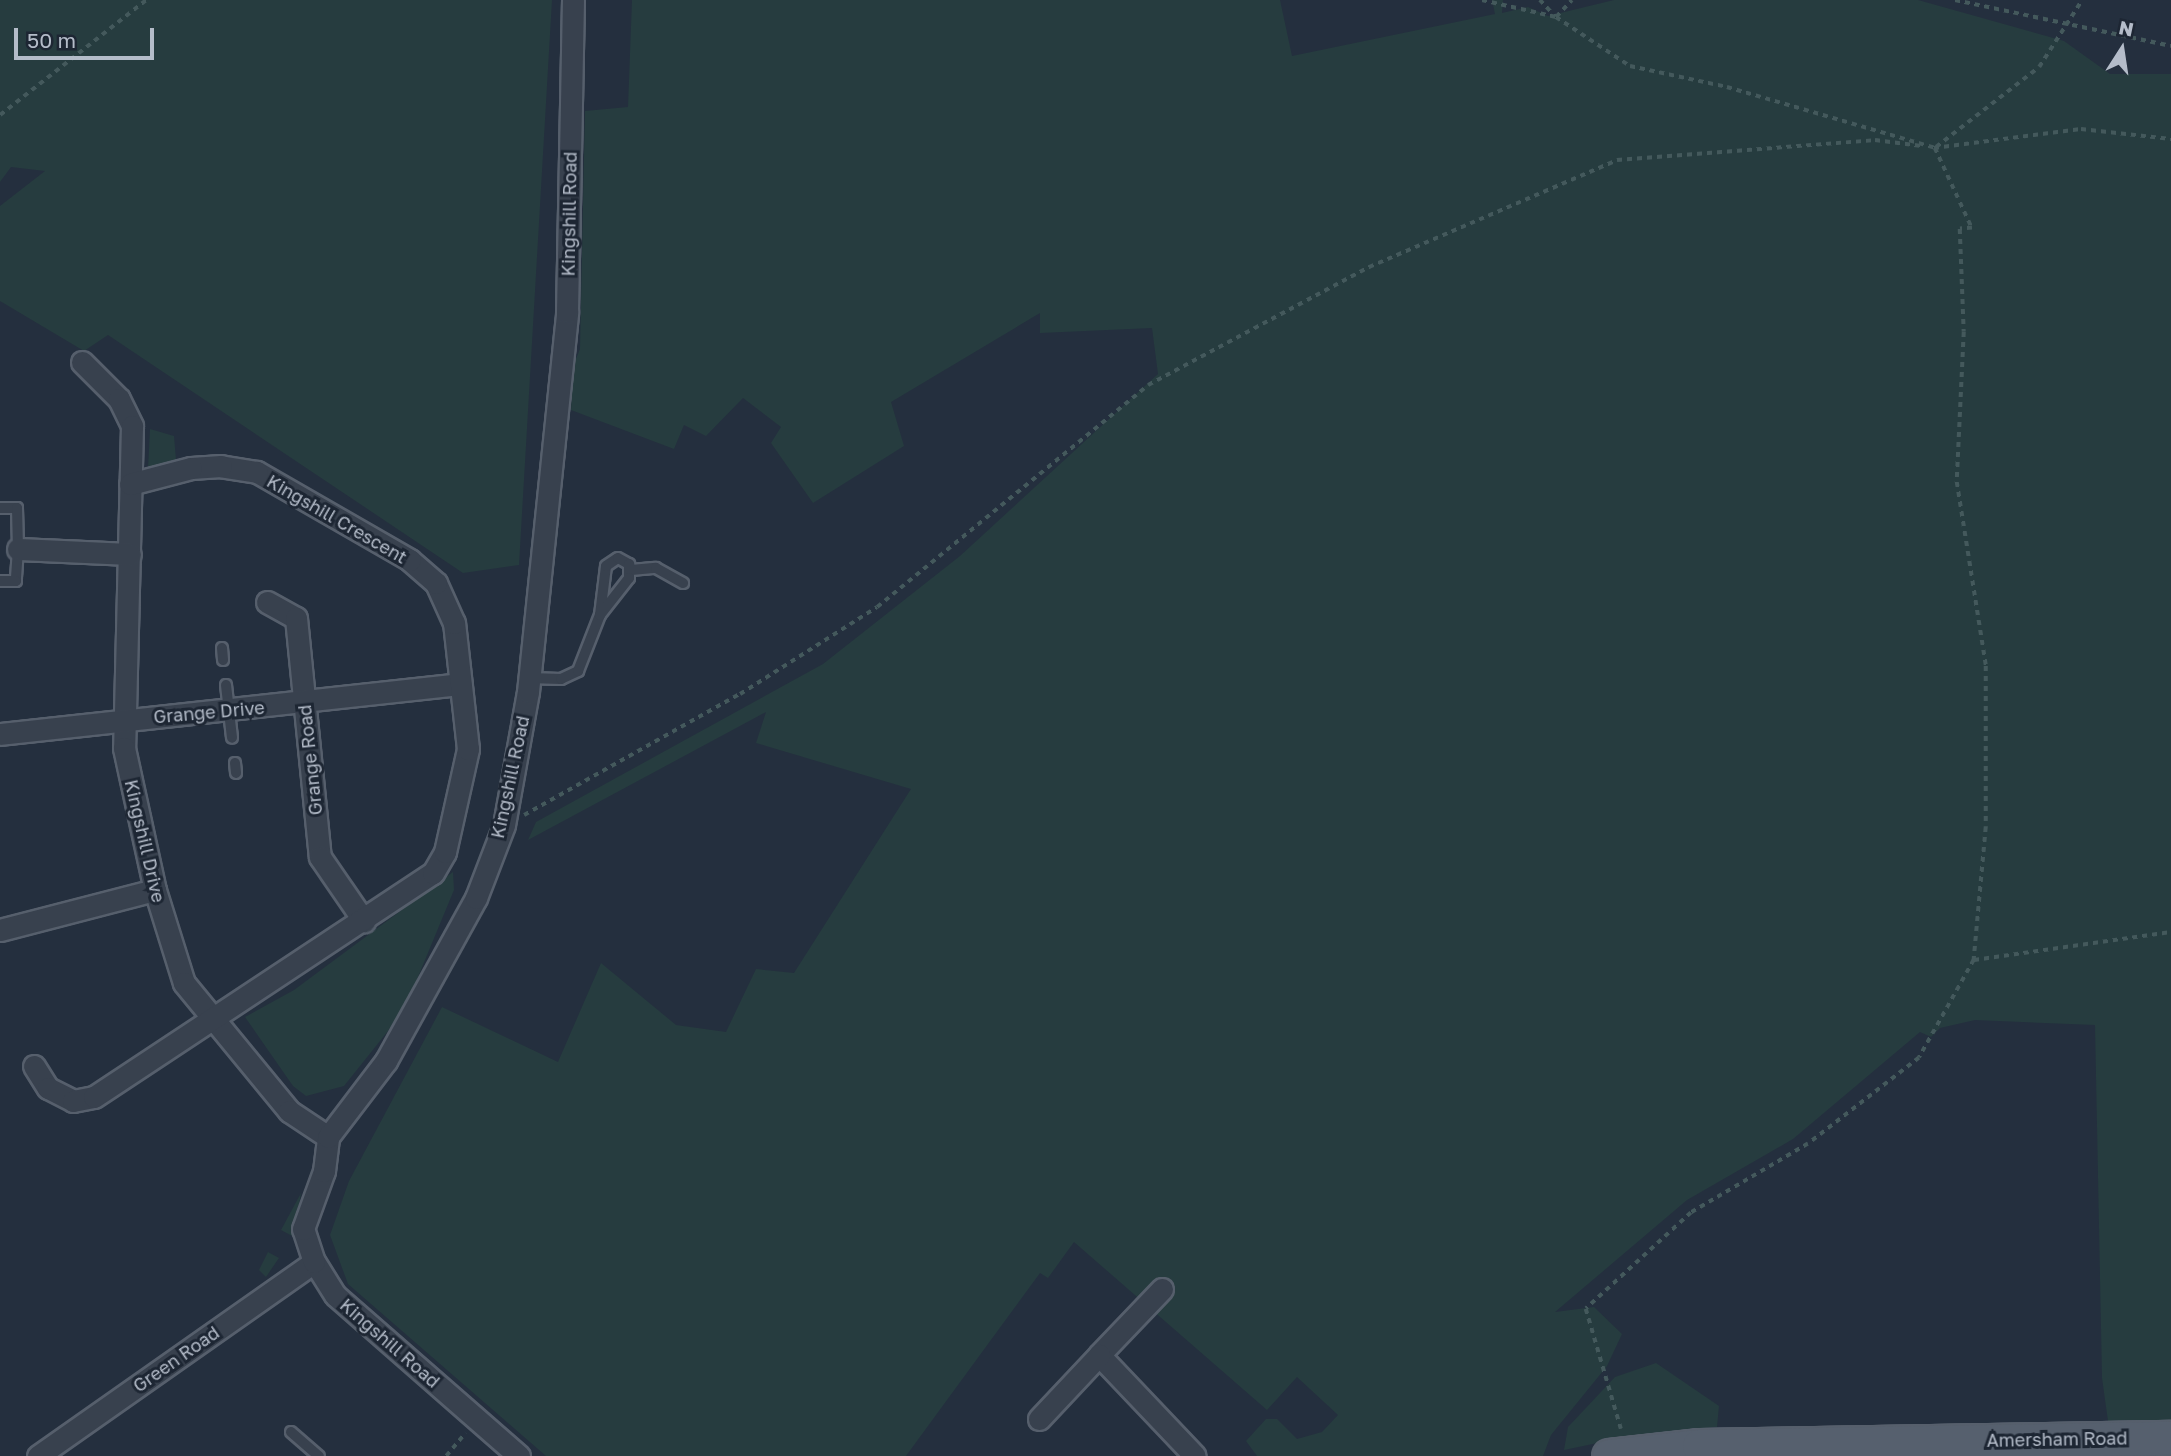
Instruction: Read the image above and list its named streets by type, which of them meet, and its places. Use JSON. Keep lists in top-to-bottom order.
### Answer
{
  "streets": {
    "main road": ["Amersham Road"],
    "street": [
      "Kingshill Road",
      "Kingshill Crescent",
      "Grange Drive",
      "Grange Road",
      "Kingshill Drive",
      "Green Road"
    ]
  },
  "crossings": [
    ["Kingshill Road", "Kingshill Drive"],
    ["Kingshill Road", "Green Road"],
    ["Kingshill Crescent", "Grange Drive"],
    ["Kingshill Crescent", "Grange Road"],
    ["Kingshill Crescent", "Kingshill Drive"],
    ["Grange Drive", "Grange Road"],
    ["Grange Drive", "Kingshill Drive"]
  ],
  "scale_bar": "50 m",
  "north": "top"
}
